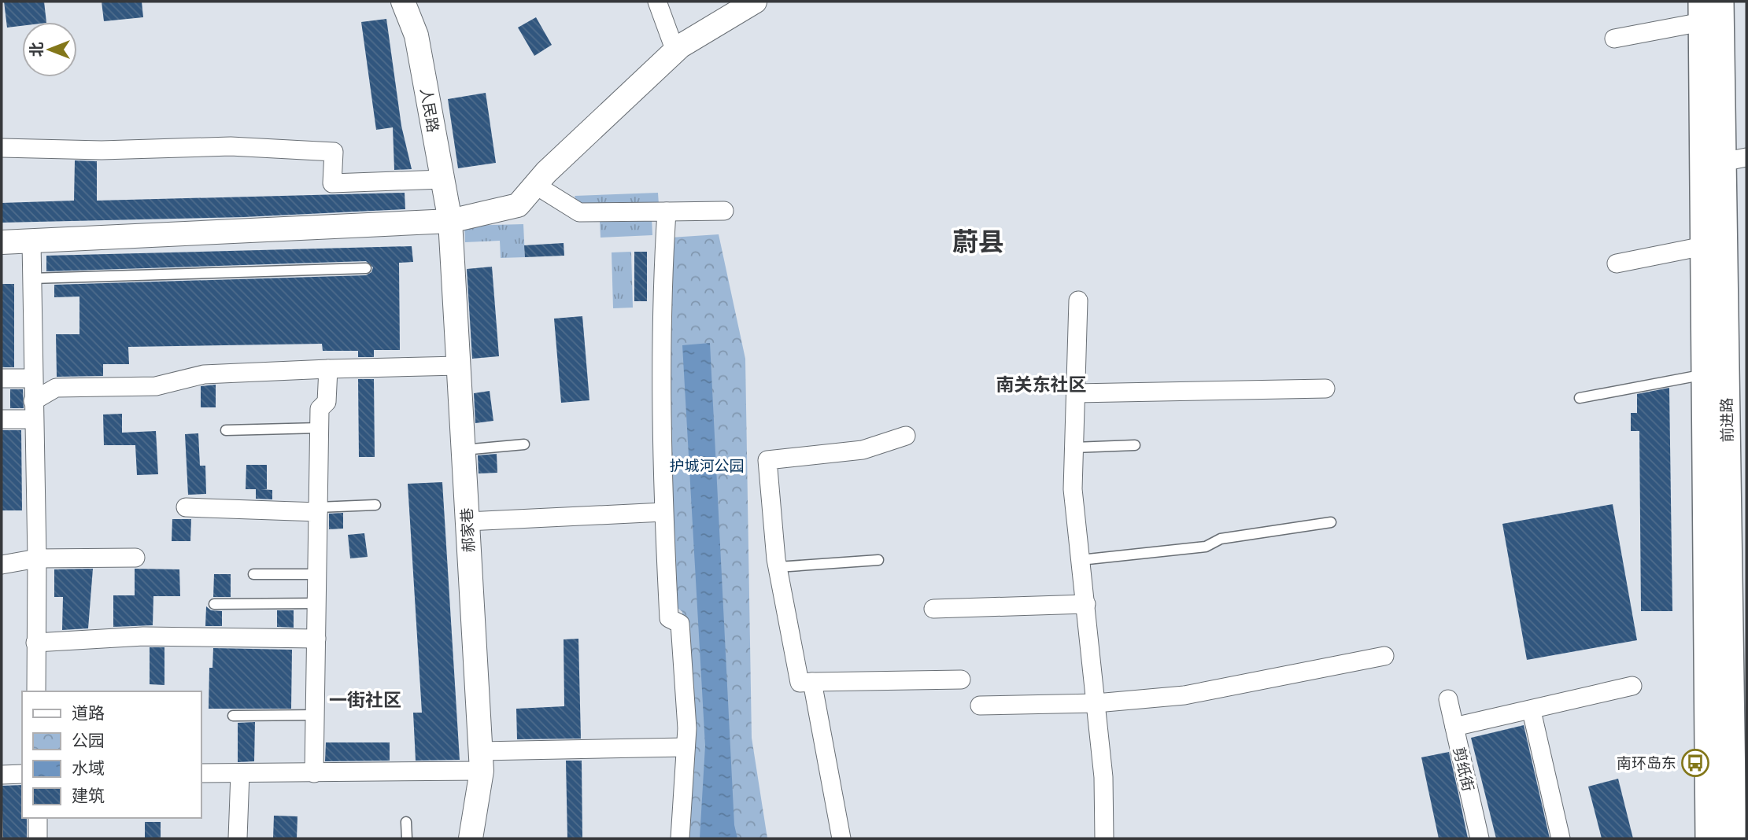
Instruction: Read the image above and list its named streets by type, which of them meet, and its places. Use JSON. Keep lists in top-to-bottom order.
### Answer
{
  "streets": {
    "main road": ["前进路"],
    "street": ["人民路", "郝家巷", "剪纸街"]
  },
  "crossings": [
    ["人民路", "郝家巷"]
  ],
  "districts": ["蔚县", "南关东社区", "一街社区"],
  "parks": ["护城河公园"],
  "places": {
    "bus stop": ["南环岛东"]
  },
  "legend": [
    "道路",
    "公园",
    "水域",
    "建筑"
  ],
  "north": "left"
}
